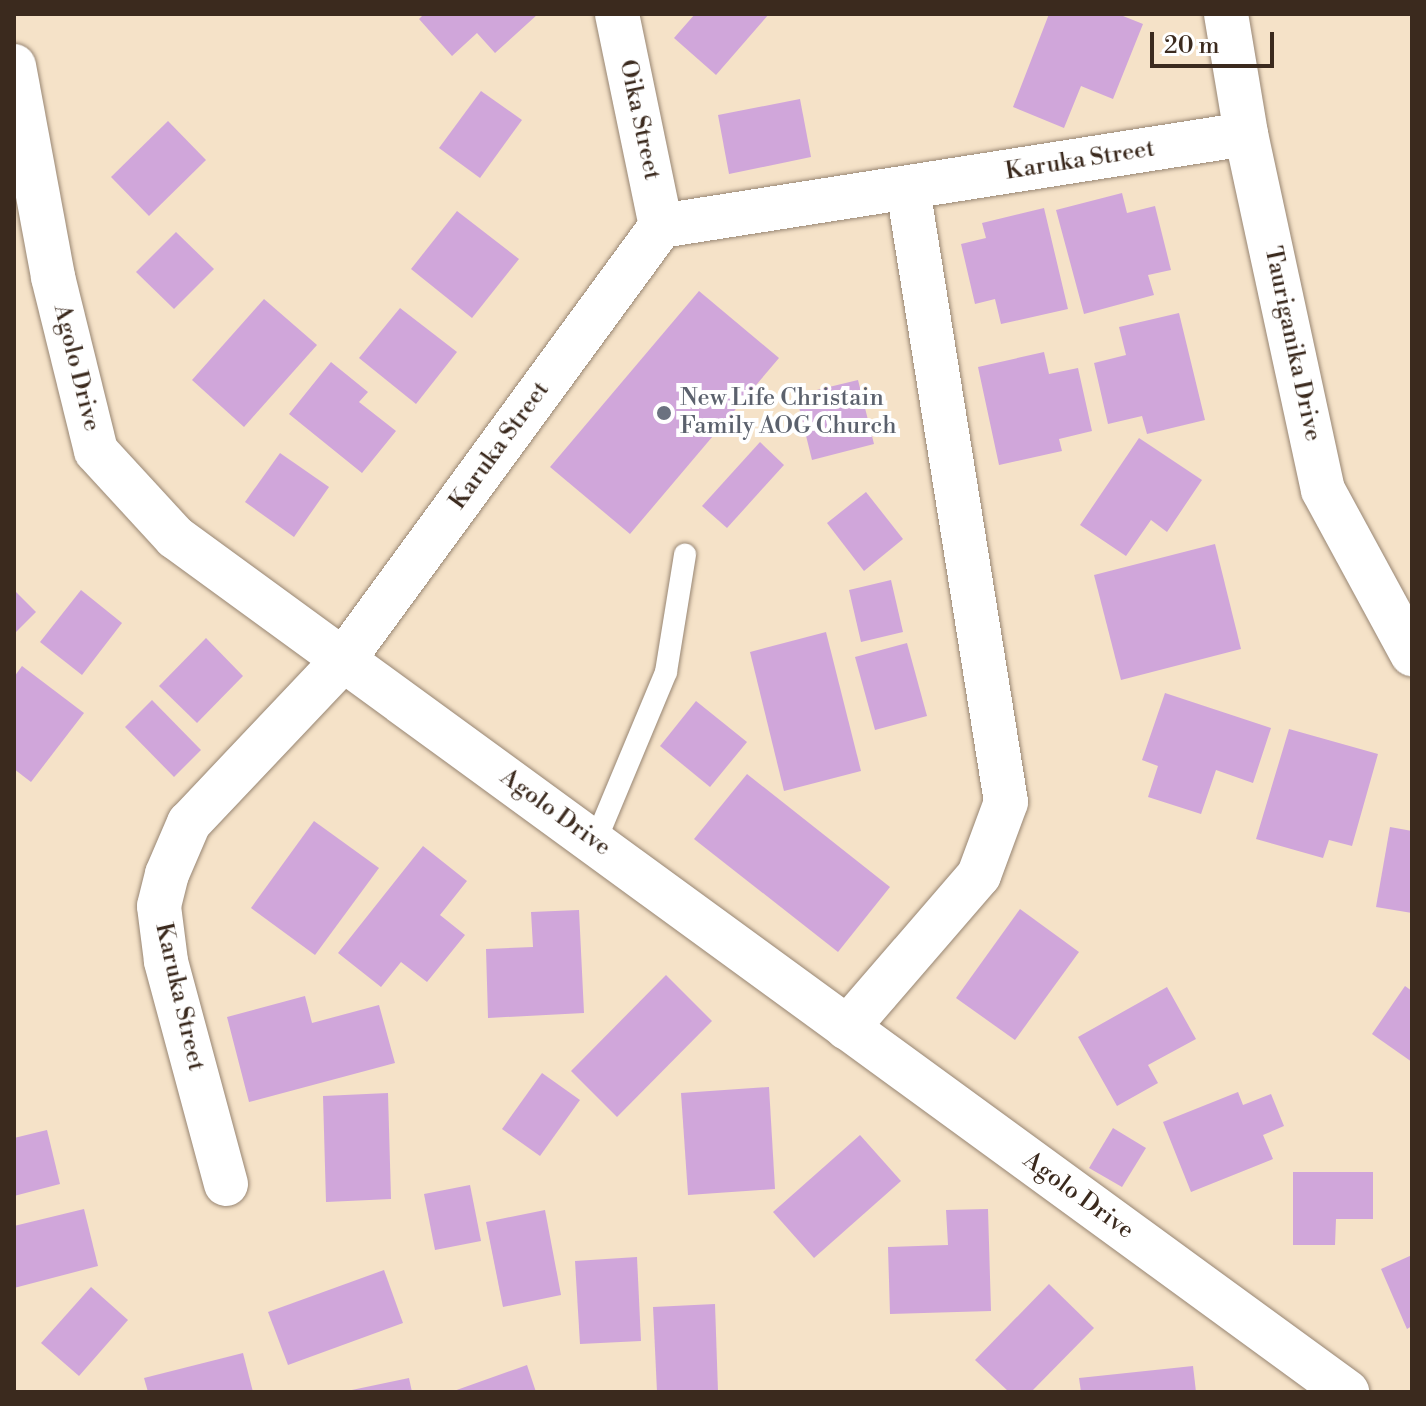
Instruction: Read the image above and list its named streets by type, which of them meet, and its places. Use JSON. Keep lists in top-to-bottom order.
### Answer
{
  "streets": {
    "street": [
      "Oika Street",
      "Karuka Street",
      "Tauriganika Drive",
      "Agolo Drive"
    ]
  },
  "crossings": [
    ["Oika Street", "Karuka Street"],
    ["Karuka Street", "Tauriganika Drive"],
    ["Karuka Street", "Agolo Drive"]
  ],
  "places": ["New Life Christain Family AOG Church"],
  "scale_bar": "20 m"
}
